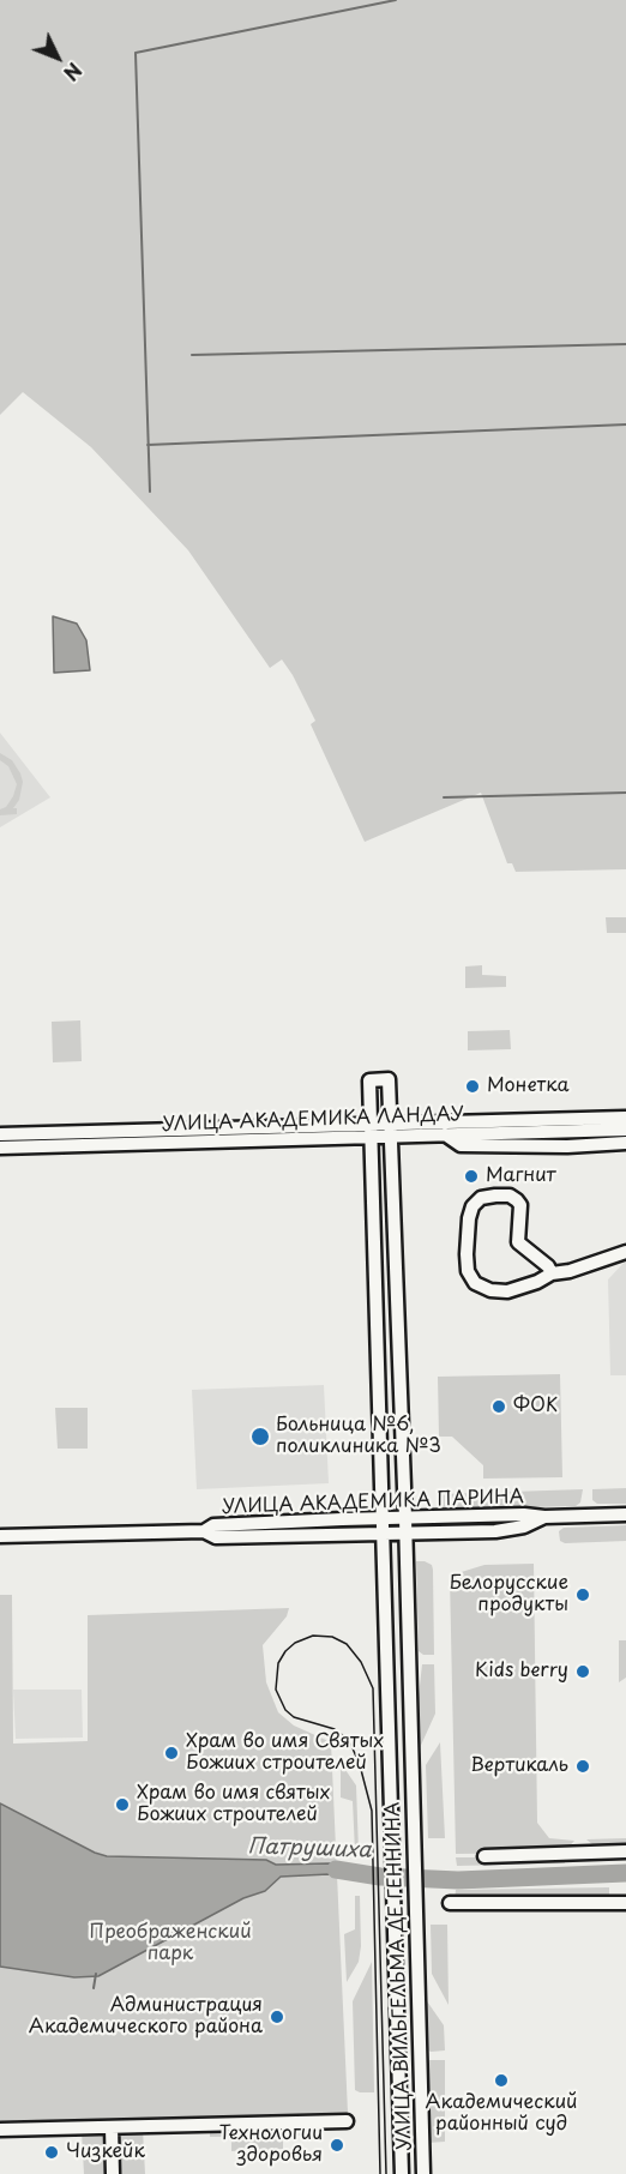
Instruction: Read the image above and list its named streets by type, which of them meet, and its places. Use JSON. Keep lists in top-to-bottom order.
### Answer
{
  "streets": {
    "street": ["УЛИЦА АКАДЕМИКА ЛАНДАУ", "УЛИЦА АКАДЕМИКА ПАРИНА", "УЛИЦА ВИЛЬГЕЛЬМА ДЕ ГЕННИНА"]
  },
  "crossings": [
    ["УЛИЦА АКАДЕМИКА ЛАНДАУ", "УЛИЦА ВИЛЬГЕЛЬМА ДЕ ГЕННИНА"],
    ["УЛИЦА АКАДЕМИКА ПАРИНА", "УЛИЦА ВИЛЬГЕЛЬМА ДЕ ГЕННИНА"]
  ],
  "water": ["Патрушиха"],
  "parks": ["Преображенский парк"],
  "places": [
    "Монетка",
    "Магнит",
    "ФОК",
    "Больница №6, поликлиника №3",
    "Белорусские продукты",
    "Kids berry",
    "Храм во имя Святых Божиих строителей",
    "Вертикаль",
    "Храм во имя святых Божиих строителей",
    "Администрация Академического района",
    "Академический районный суд",
    "Технологии здоровья",
    "Чизкейк"
  ],
  "north": "bottom right"
}
